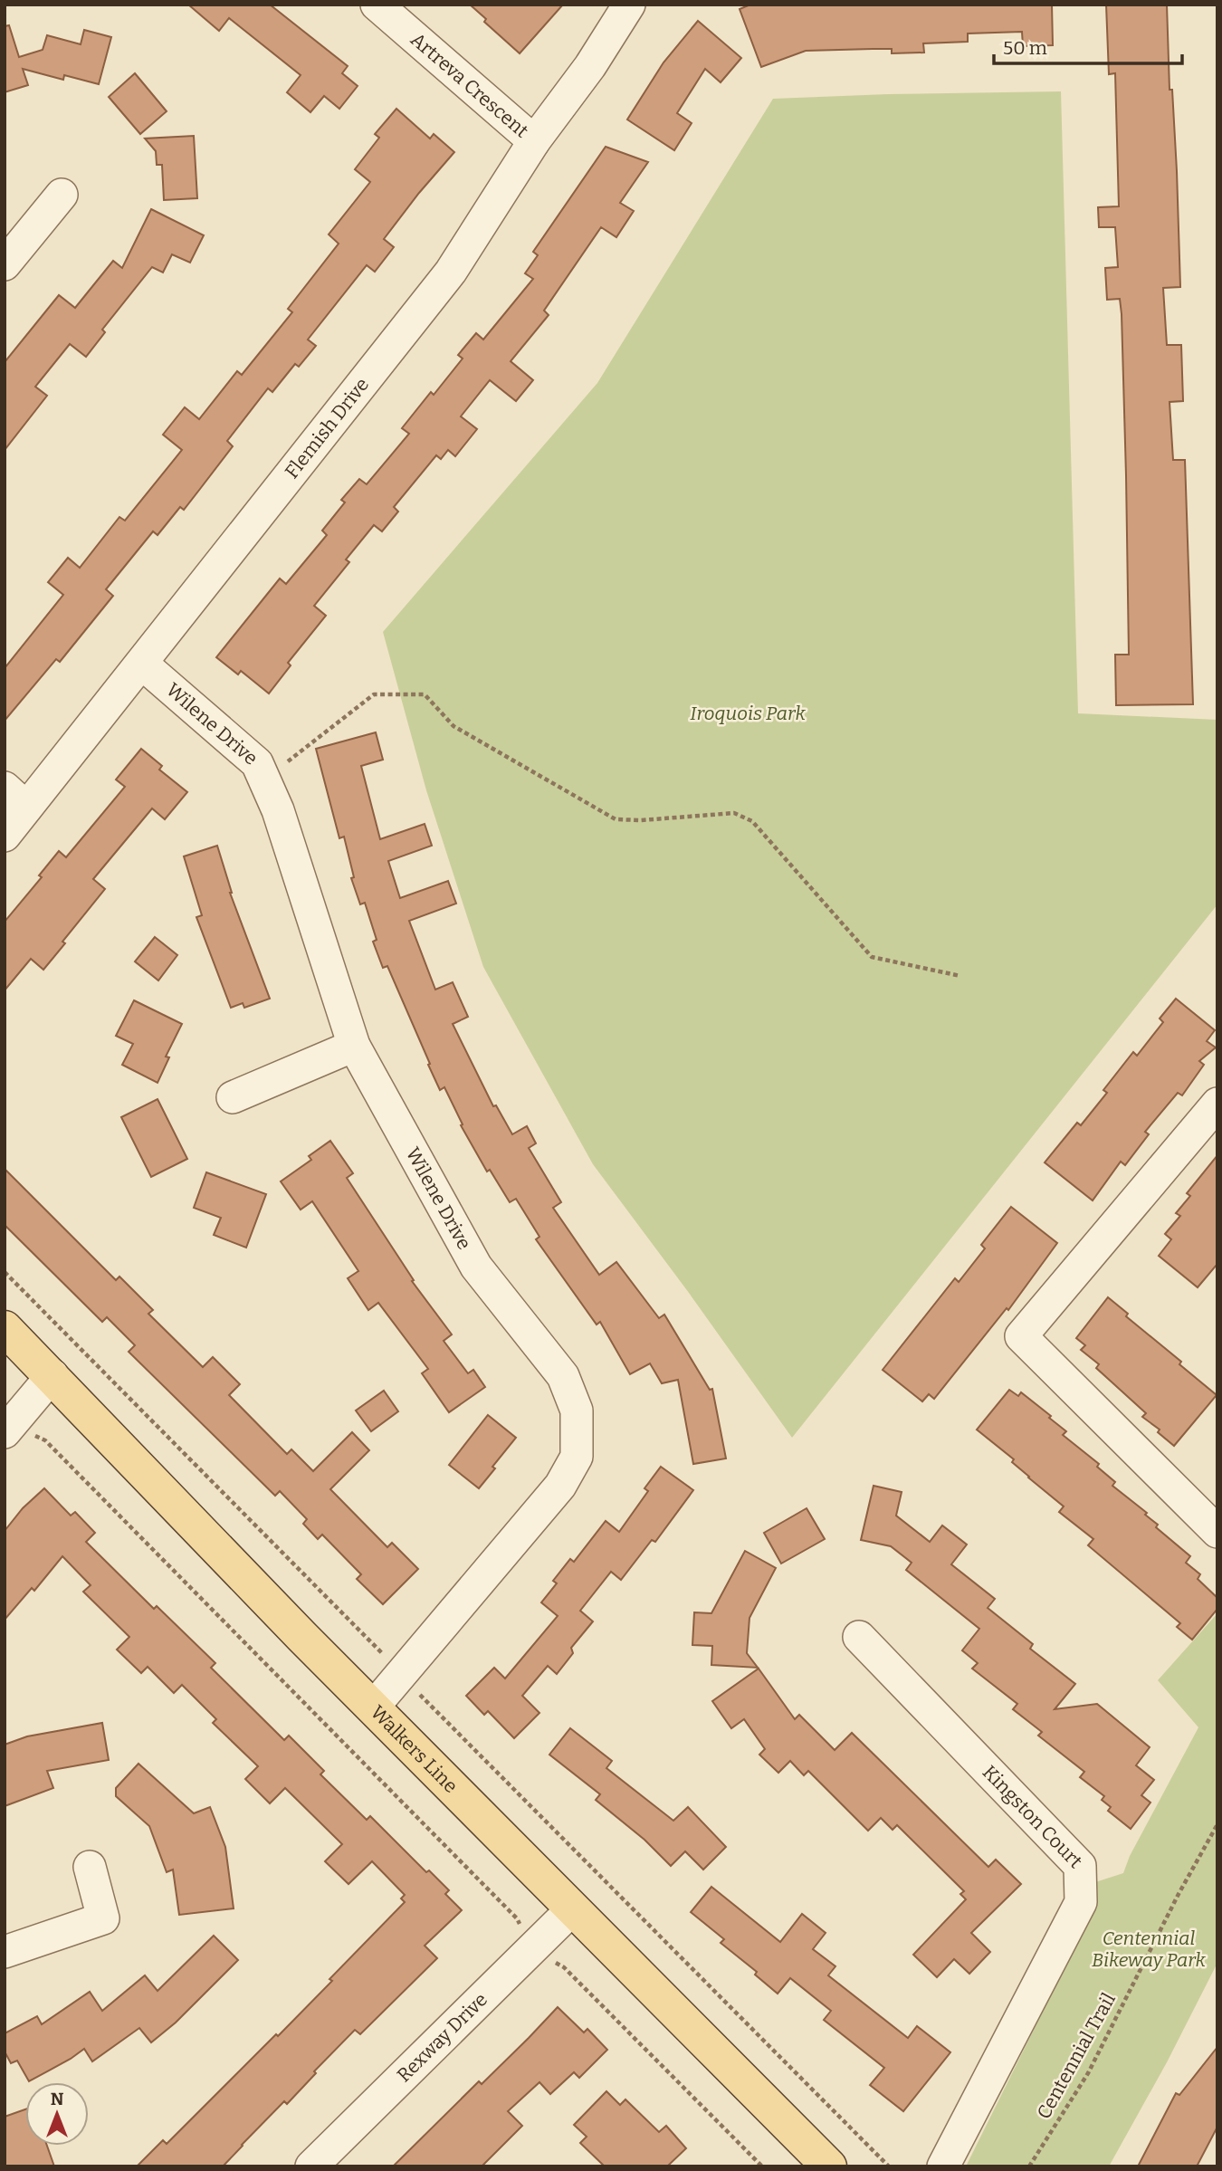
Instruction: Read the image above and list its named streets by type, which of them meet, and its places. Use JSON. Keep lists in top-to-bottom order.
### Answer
{
  "streets": {
    "main road": ["Walkers Line"],
    "street": [
      "Artreva Crescent",
      "Flemish Drive",
      "Wilene Drive",
      "Kingston Court",
      "Rexway Drive"
    ],
    "path": ["Centennial Trail"]
  },
  "crossings": [
    ["Artreva Crescent", "Flemish Drive"],
    ["Flemish Drive", "Wilene Drive"],
    ["Wilene Drive", "Walkers Line"],
    ["Walkers Line", "Rexway Drive"]
  ],
  "parks": ["Iroquois Park", "Centennial Bikeway Park"],
  "scale_bar": "50 m",
  "north": "top"
}
